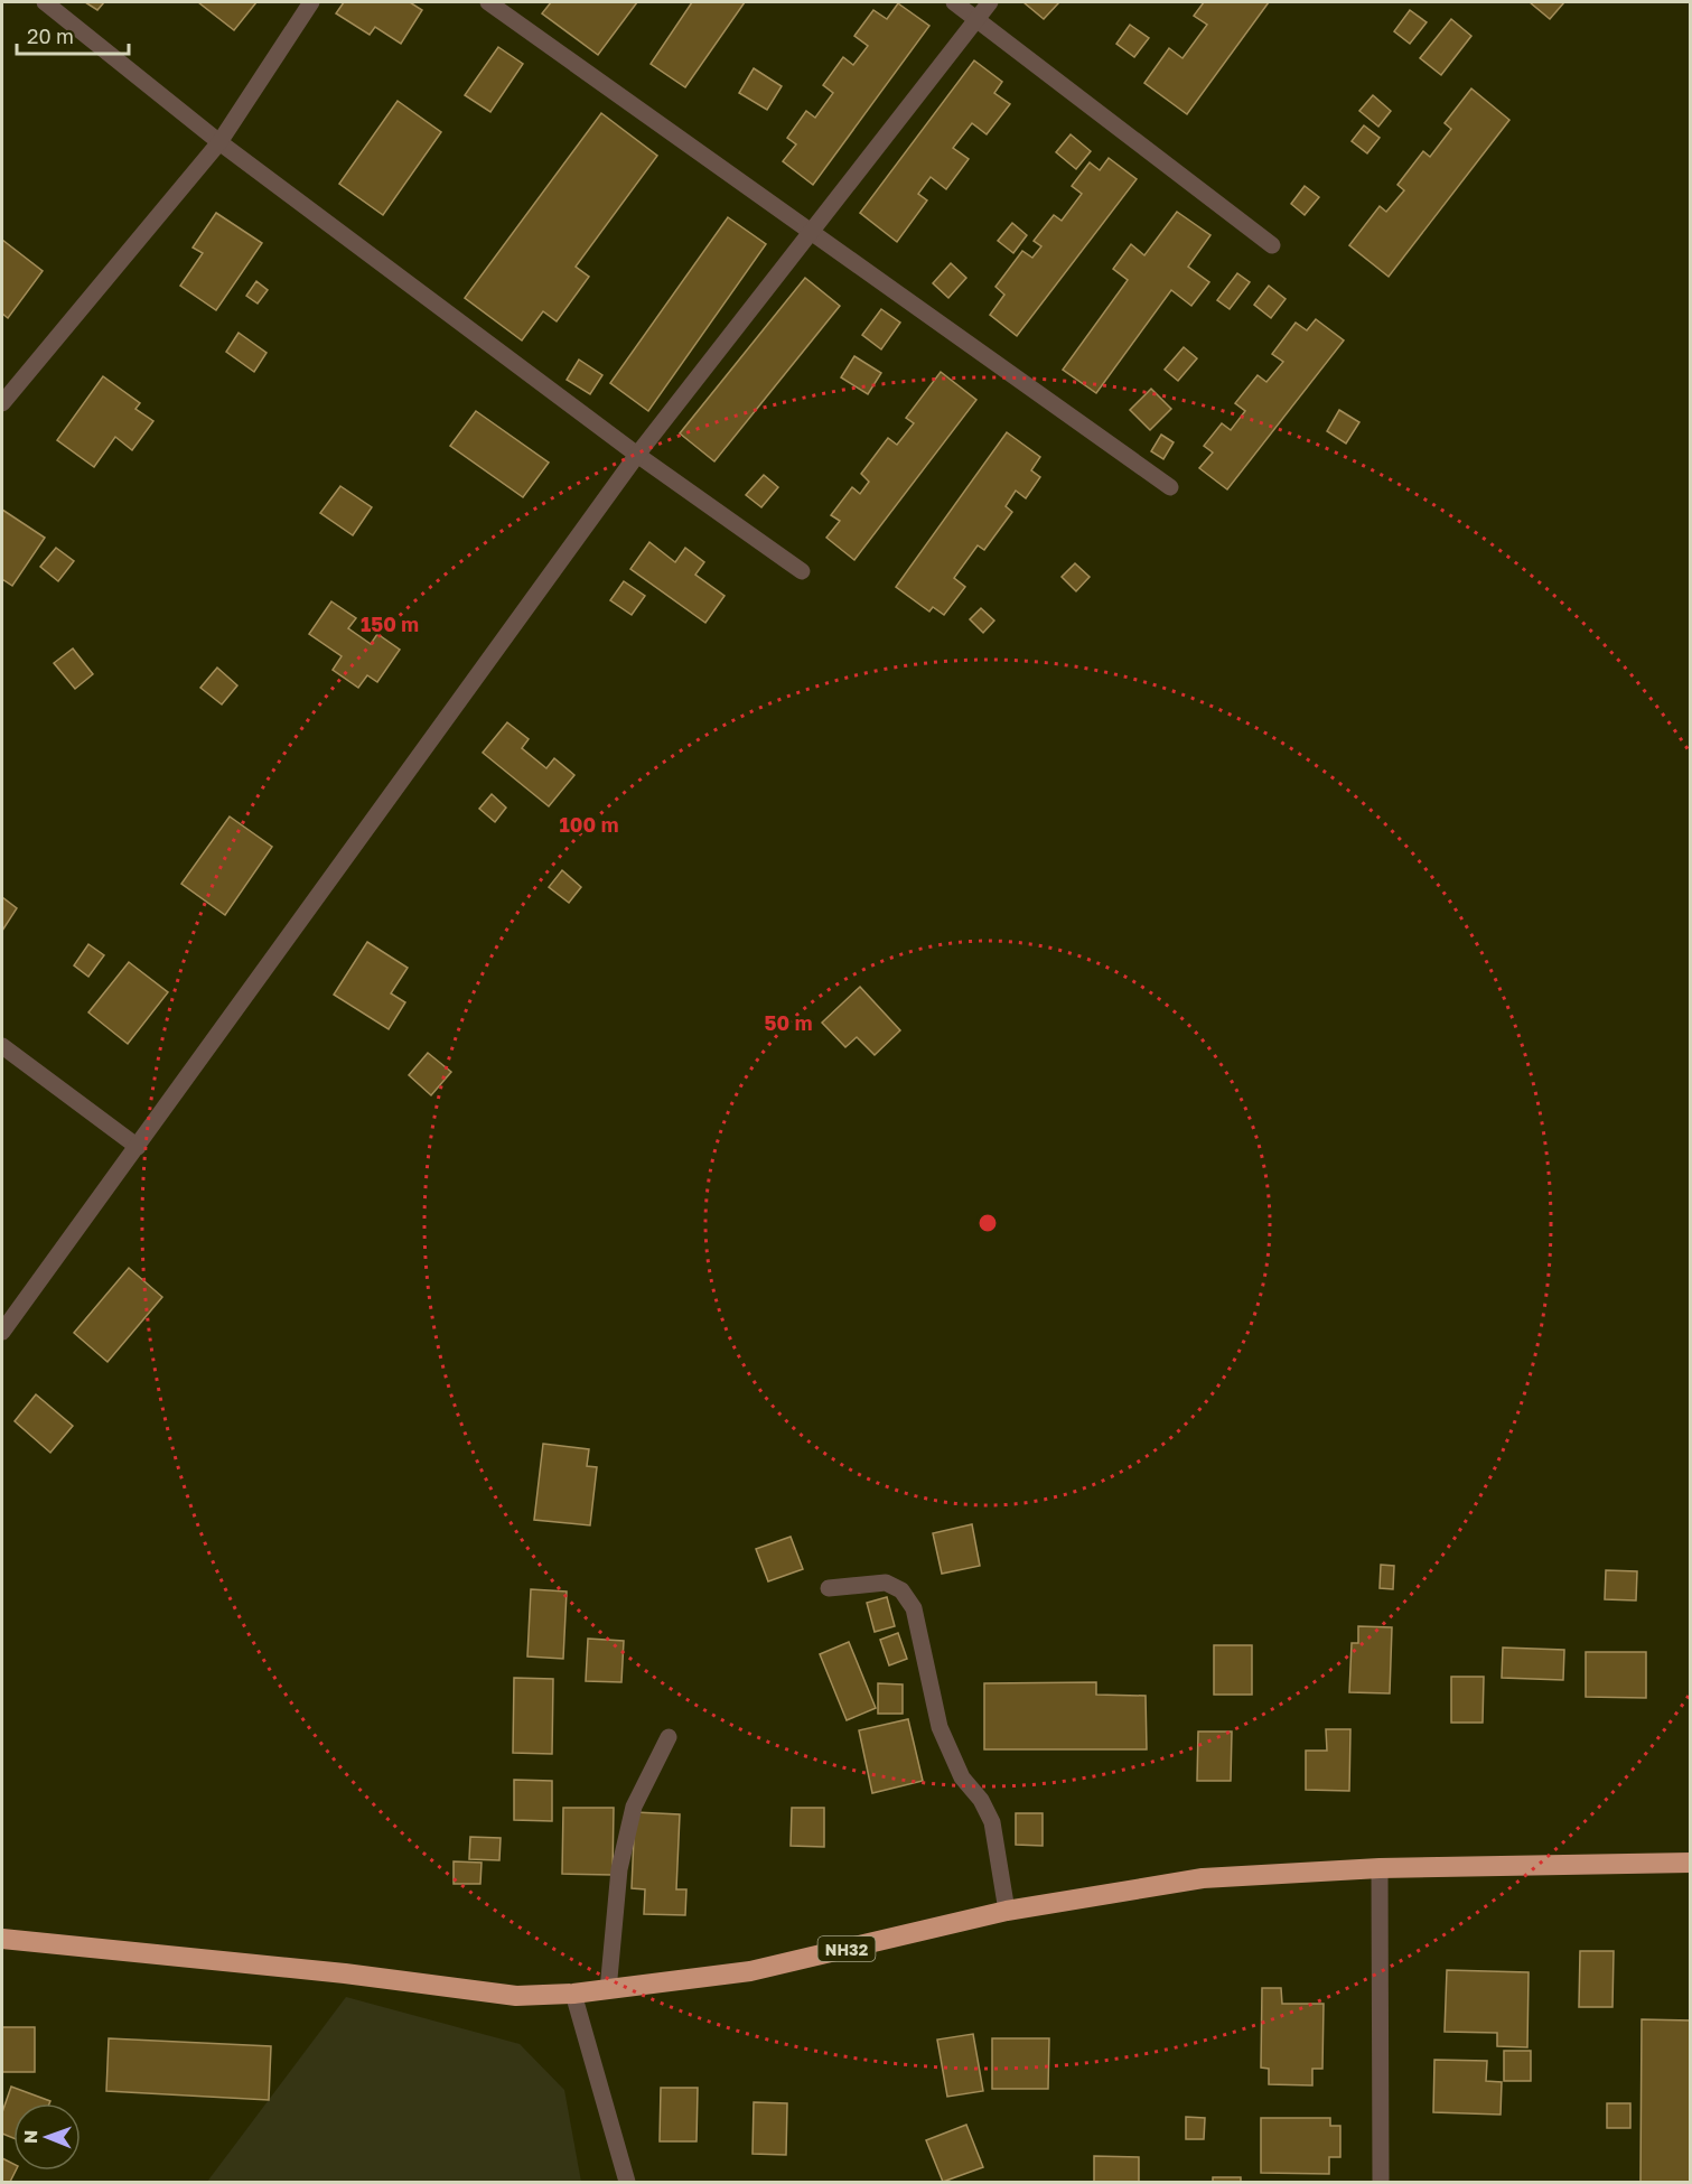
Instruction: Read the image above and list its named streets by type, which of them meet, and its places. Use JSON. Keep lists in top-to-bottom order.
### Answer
{
  "streets": {
    "highway": ["NH32"]
  },
  "scale_bar": "20 m",
  "north": "left",
  "rings": ["150 m", "100 m", "50 m"]
}
